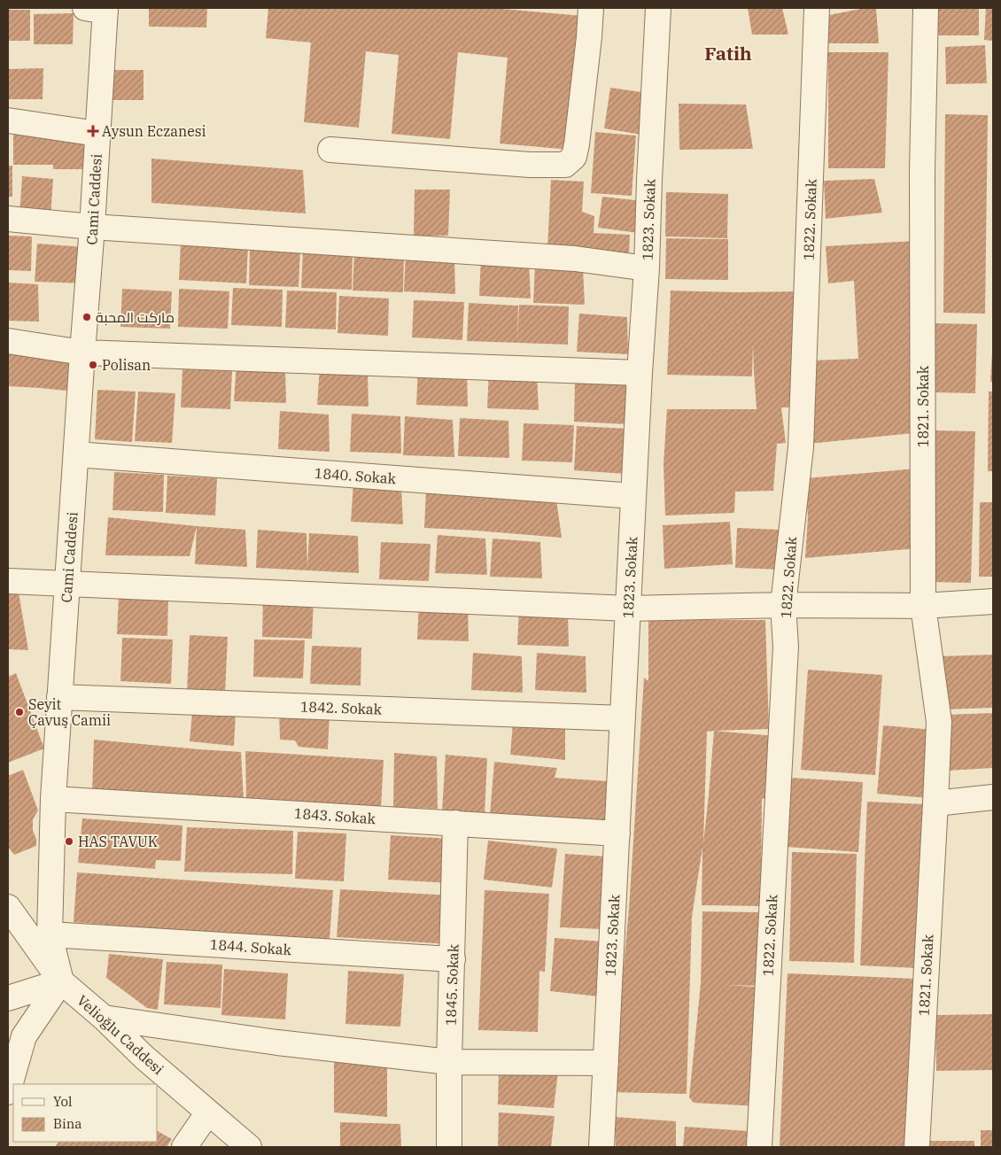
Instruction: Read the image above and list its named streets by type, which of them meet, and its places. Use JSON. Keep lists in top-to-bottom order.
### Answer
{
  "streets": {
    "street": [
      "Cami Caddesi",
      "1823. Sokak",
      "1822. Sokak",
      "1821. Sokak",
      "1840. Sokak",
      "1842. Sokak",
      "1843. Sokak",
      "1844. Sokak",
      "1845. Sokak",
      "Velioğlu Caddesi"
    ]
  },
  "crossings": [
    ["Cami Caddesi", "1840. Sokak"],
    ["Cami Caddesi", "1842. Sokak"],
    ["Cami Caddesi", "1843. Sokak"],
    ["Cami Caddesi", "1844. Sokak"],
    ["Cami Caddesi", "Velioğlu Caddesi"],
    ["1823. Sokak", "1840. Sokak"],
    ["1823. Sokak", "1842. Sokak"],
    ["1823. Sokak", "1843. Sokak"],
    ["1843. Sokak", "1845. Sokak"],
    ["1844. Sokak", "1845. Sokak"]
  ],
  "districts": ["Fatih"],
  "places": {
    "health": ["Aysun Eczanesi"],
    "other": [
      "ماركت المحبة",
      "Polisan",
      "Seyit Çavuş Camii",
      "HAS TAVUK"
    ]
  },
  "legend": ["Yol", "Bina"]
}
